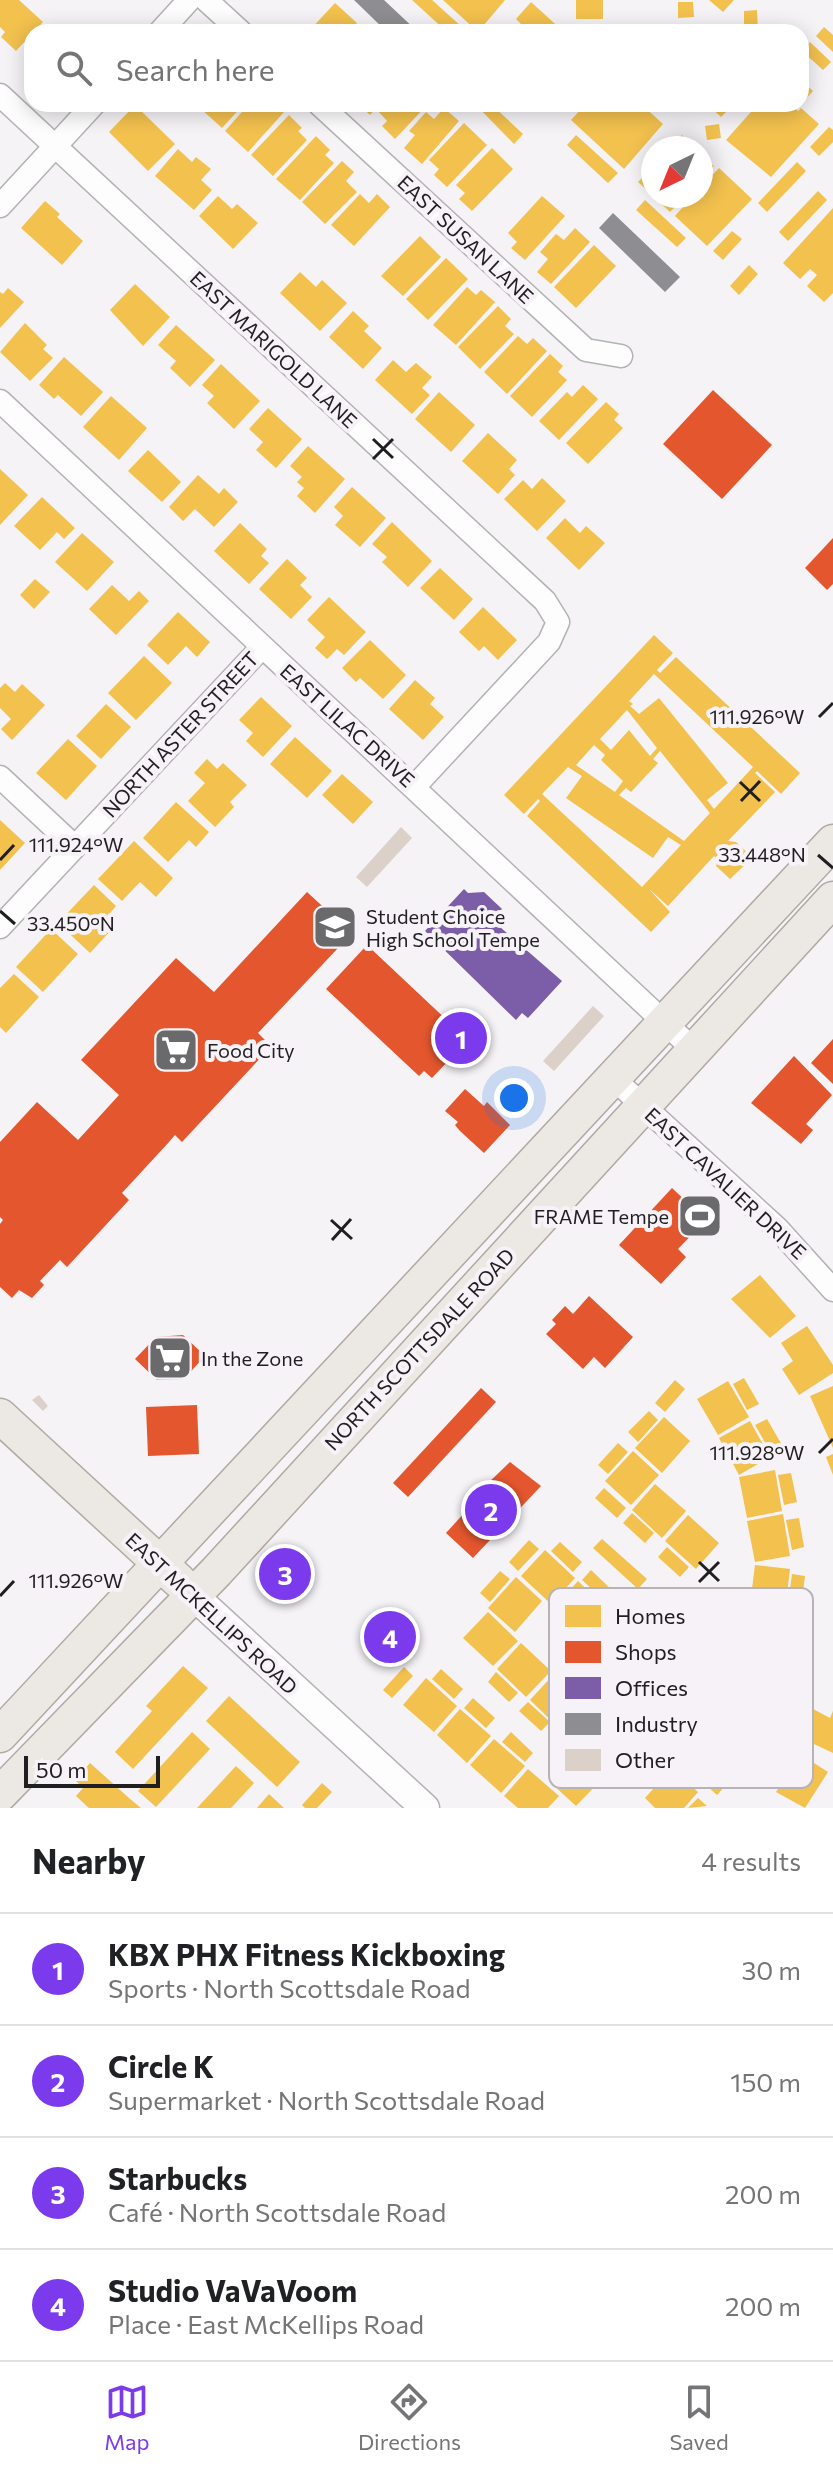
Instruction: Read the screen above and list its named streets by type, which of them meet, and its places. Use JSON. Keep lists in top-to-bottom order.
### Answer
{
  "streets": {
    "main road": ["NORTH SCOTTSDALE ROAD", "EAST MCKELLIPS ROAD"],
    "street": [
      "EAST SUSAN LANE",
      "EAST MARIGOLD LANE",
      "EAST LILAC DRIVE",
      "NORTH ASTER STREET",
      "EAST CAVALIER DRIVE"
    ]
  },
  "crossings": [
    ["EAST MARIGOLD LANE", "EAST LILAC DRIVE"],
    ["EAST LILAC DRIVE", "NORTH ASTER STREET"],
    ["EAST LILAC DRIVE", "NORTH SCOTTSDALE ROAD"],
    ["EAST CAVALIER DRIVE", "NORTH SCOTTSDALE ROAD"],
    ["NORTH SCOTTSDALE ROAD", "EAST MCKELLIPS ROAD"]
  ],
  "places": {
    "school or university": ["Student Choice High School Tempe"],
    "supermarket": ["Food City", "In the Zone"],
    "sports": ["FRAME Tempe"]
  },
  "legend": [
    "Homes",
    "Shops",
    "Offices",
    "Industry",
    "Other"
  ],
  "scale_bar": "50 m",
  "north": "bottom left",
  "page": {
    "search": "Search here",
    "pins": [
      "1",
      "2",
      "3",
      "4"
    ],
    "scale": "50 m",
    "heading": ["Nearby", "4 results"],
    "list": [
      {
        "mark": "1",
        "name": "KBX PHX Fitness Kickboxing",
        "note": "Sports · North Scottsdale Road",
        "value": "30 m"
      },
      {
        "mark": "2",
        "name": "Circle K",
        "note": "Supermarket · North Scottsdale Road",
        "value": "150 m"
      },
      {
        "mark": "3",
        "name": "Starbucks",
        "note": "Café · North Scottsdale Road",
        "value": "200 m"
      },
      {
        "mark": "4",
        "name": "Studio VaVaVoom",
        "note": "Place · East McKellips Road",
        "value": "200 m"
      }
    ],
    "nav": ["Map", "Directions", "Saved"]
  },
  "coordinates": [
    "111.926°W",
    "111.924°W",
    "33.448°N",
    "33.450°N",
    "111.928°W"
  ]
}
